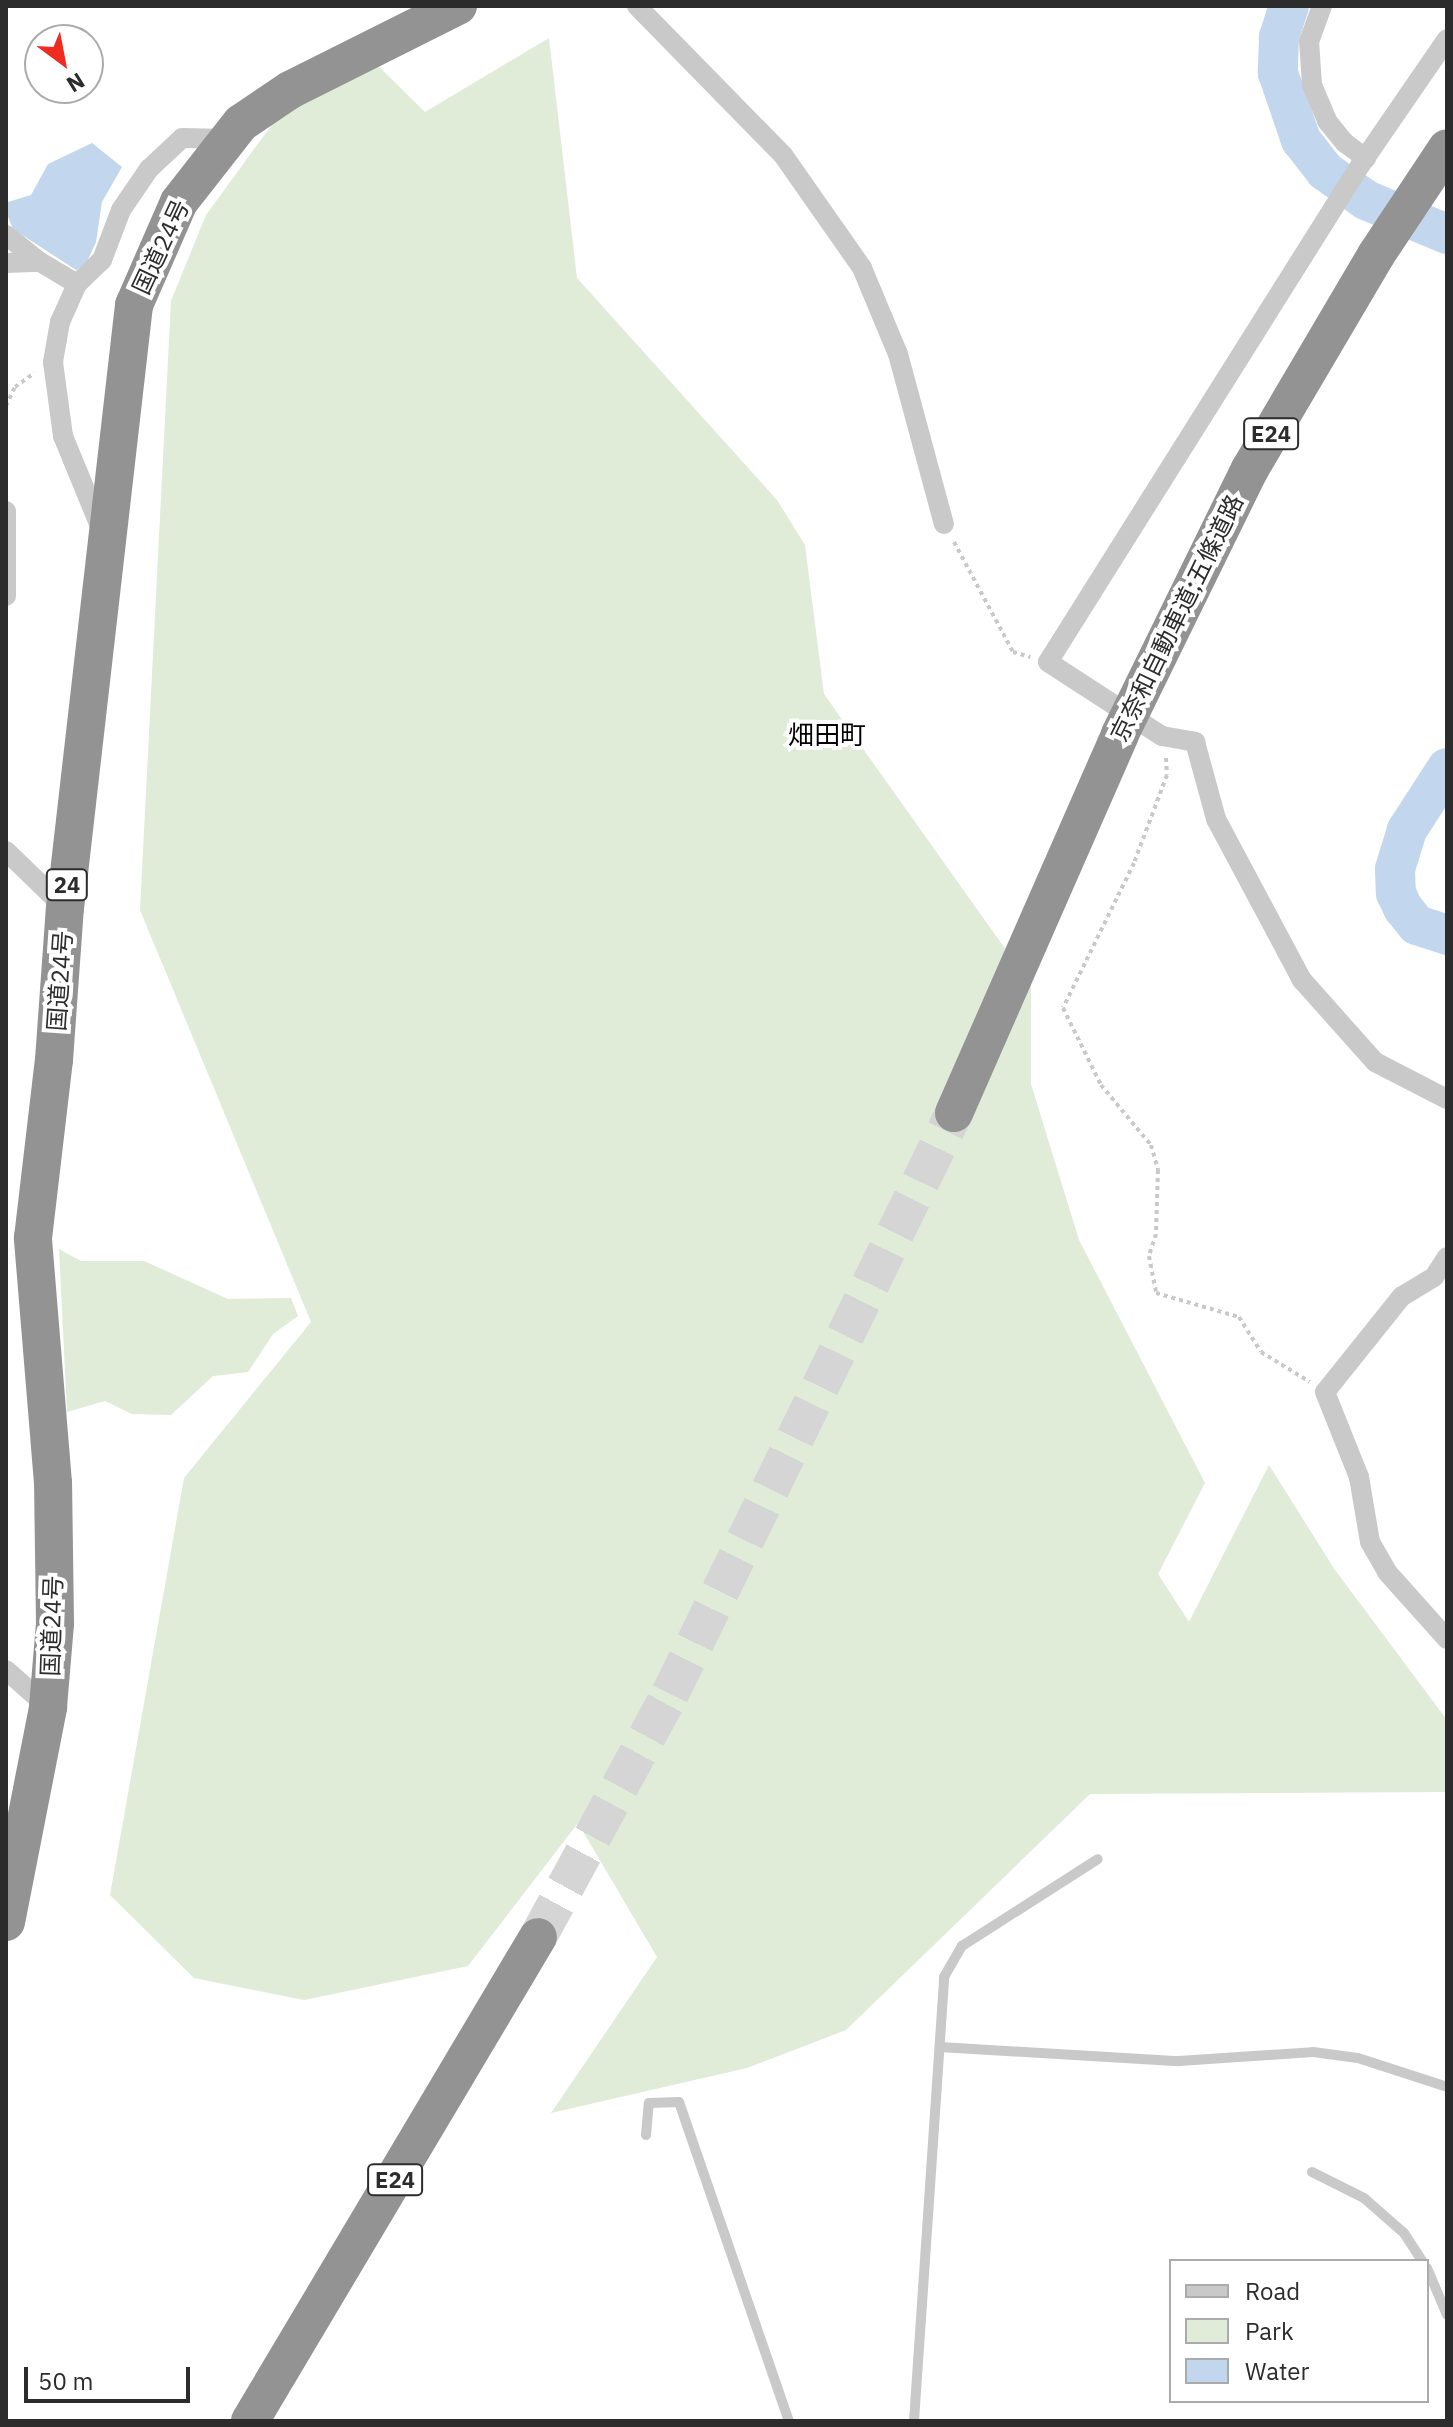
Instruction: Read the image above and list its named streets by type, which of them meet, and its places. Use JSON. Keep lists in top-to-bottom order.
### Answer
{
  "streets": {
    "highway": [
      "国道24号",
      "E24",
      "京奈和自動車道;五條道路",
      "24"
    ]
  },
  "districts": ["畑田町"],
  "legend": ["Road", "Park", "Water"],
  "scale_bar": "50 m",
  "north": "bottom right"
}
